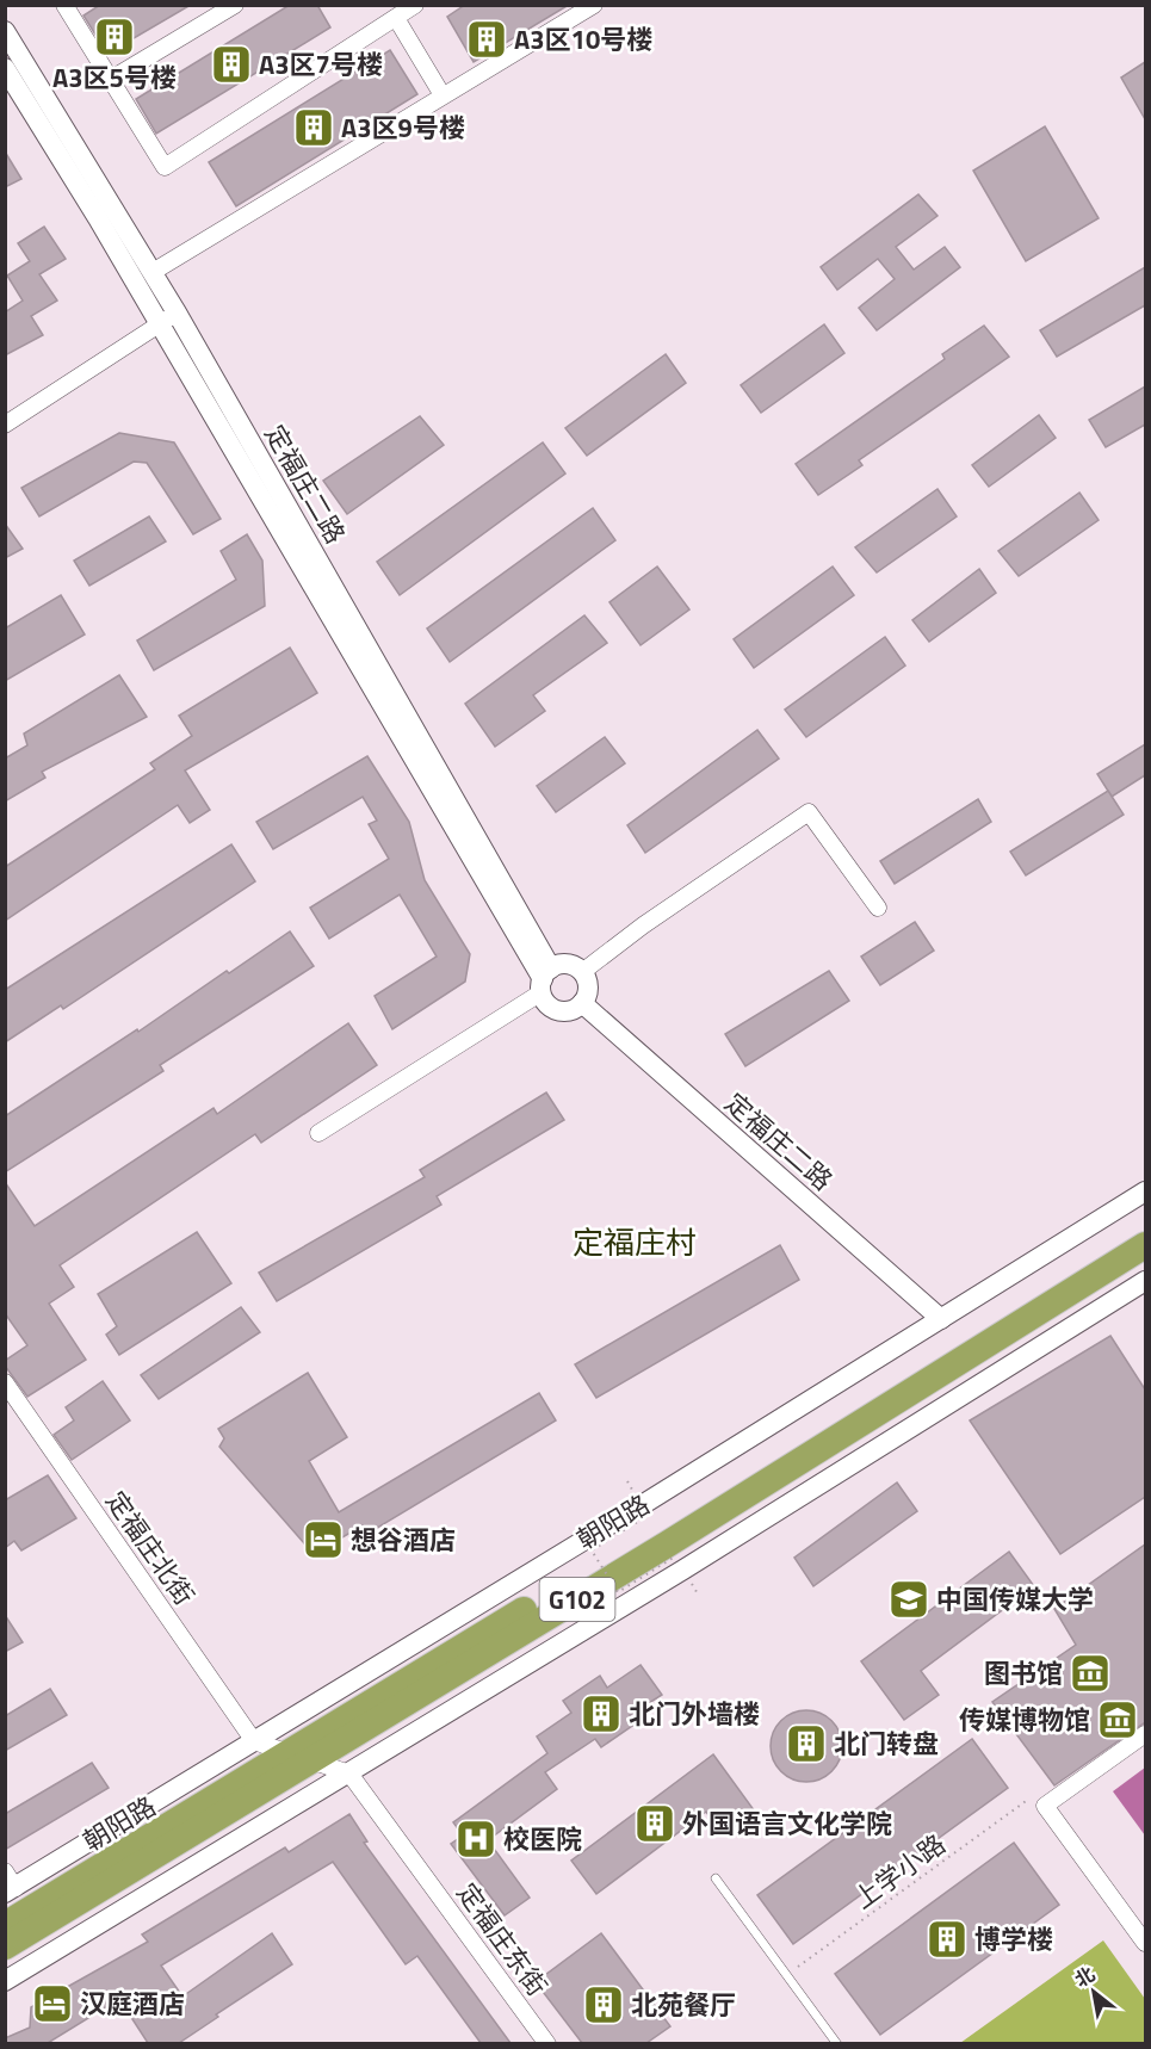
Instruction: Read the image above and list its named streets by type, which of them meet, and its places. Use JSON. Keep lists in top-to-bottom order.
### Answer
{
  "streets": {
    "highway": ["朝阳路", "G102"],
    "street": ["定福庄二路", "定福庄北街", "定福庄东街"],
    "path": ["上学小路"]
  },
  "crossings": [
    ["定福庄二路", "朝阳路"],
    ["朝阳路", "定福庄北街"]
  ],
  "districts": ["定福庄村"],
  "places": {
    "building": [
      "A3区5号楼",
      "A3区10号楼",
      "A3区7号楼",
      "A3区9号楼",
      "北门外墙楼",
      "北门转盘",
      "外国语言文化学院",
      "博学楼",
      "北苑餐厅"
    ],
    "hotel": ["想谷酒店", "汉庭酒店"],
    "school or university": ["中国传媒大学"],
    "museum": ["图书馆", "传媒博物馆"],
    "hospital": ["校医院"]
  },
  "north": "top left"
}
